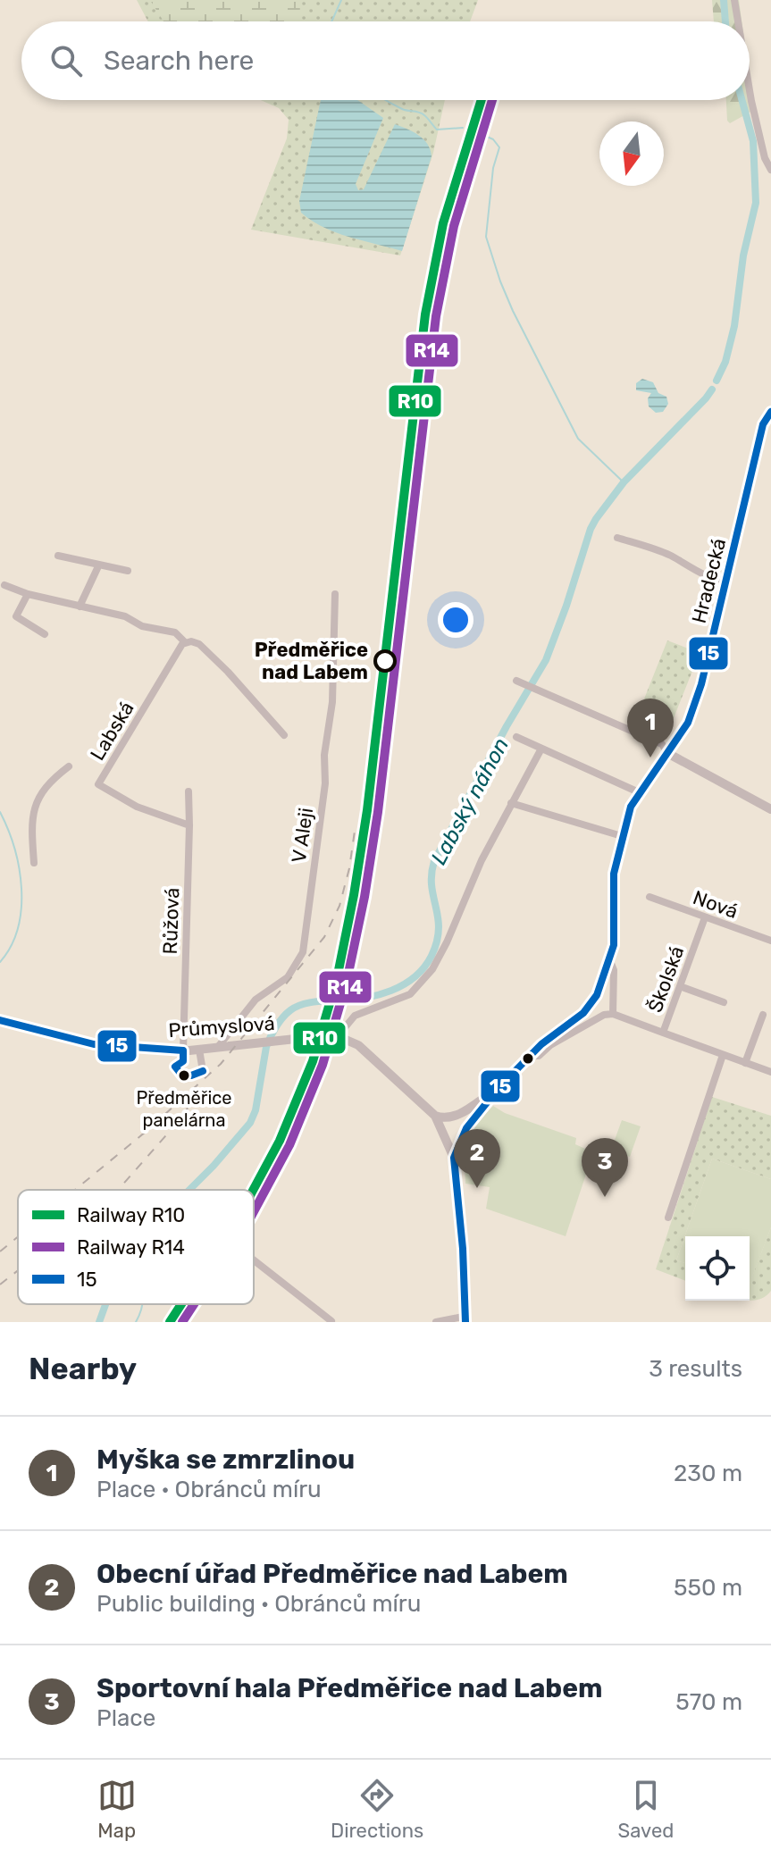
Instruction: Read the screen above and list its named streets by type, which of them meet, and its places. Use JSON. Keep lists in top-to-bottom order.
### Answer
{
  "streets": {
    "street": [
      "Hradecká",
      "Labská",
      "V Aleji",
      "Nová",
      "Růžová",
      "Školská",
      "Průmyslová"
    ]
  },
  "crossings": [
    ["Labská", "Růžová"],
    ["V Aleji", "Průmyslová"],
    ["Nová", "Školská"],
    ["Růžová", "Průmyslová"]
  ],
  "water": ["Labský náhon"],
  "places": ["Předměřice nad Labem", "Předměřice panelárna"],
  "lines": ["rail line R10", "rail line R14", "transit line 15"],
  "legend": ["Railway R10", "Railway R14", "15"],
  "north": "bottom",
  "page": {
    "search": "Search here",
    "pins": ["1", "2", "3"],
    "heading": ["Nearby", "3 results"],
    "list": [
      {
        "mark": "1",
        "name": "Myška se zmrzlinou",
        "note": "Place · Obránců míru",
        "value": "230 m"
      },
      {
        "mark": "2",
        "name": "Obecní úřad Předměřice nad Labem",
        "note": "Public building · Obránců míru",
        "value": "550 m"
      },
      {
        "mark": "3",
        "name": "Sportovní hala Předměřice nad Labem",
        "note": "Place",
        "value": "570 m"
      }
    ],
    "nav": ["Map", "Directions", "Saved"]
  }
}
